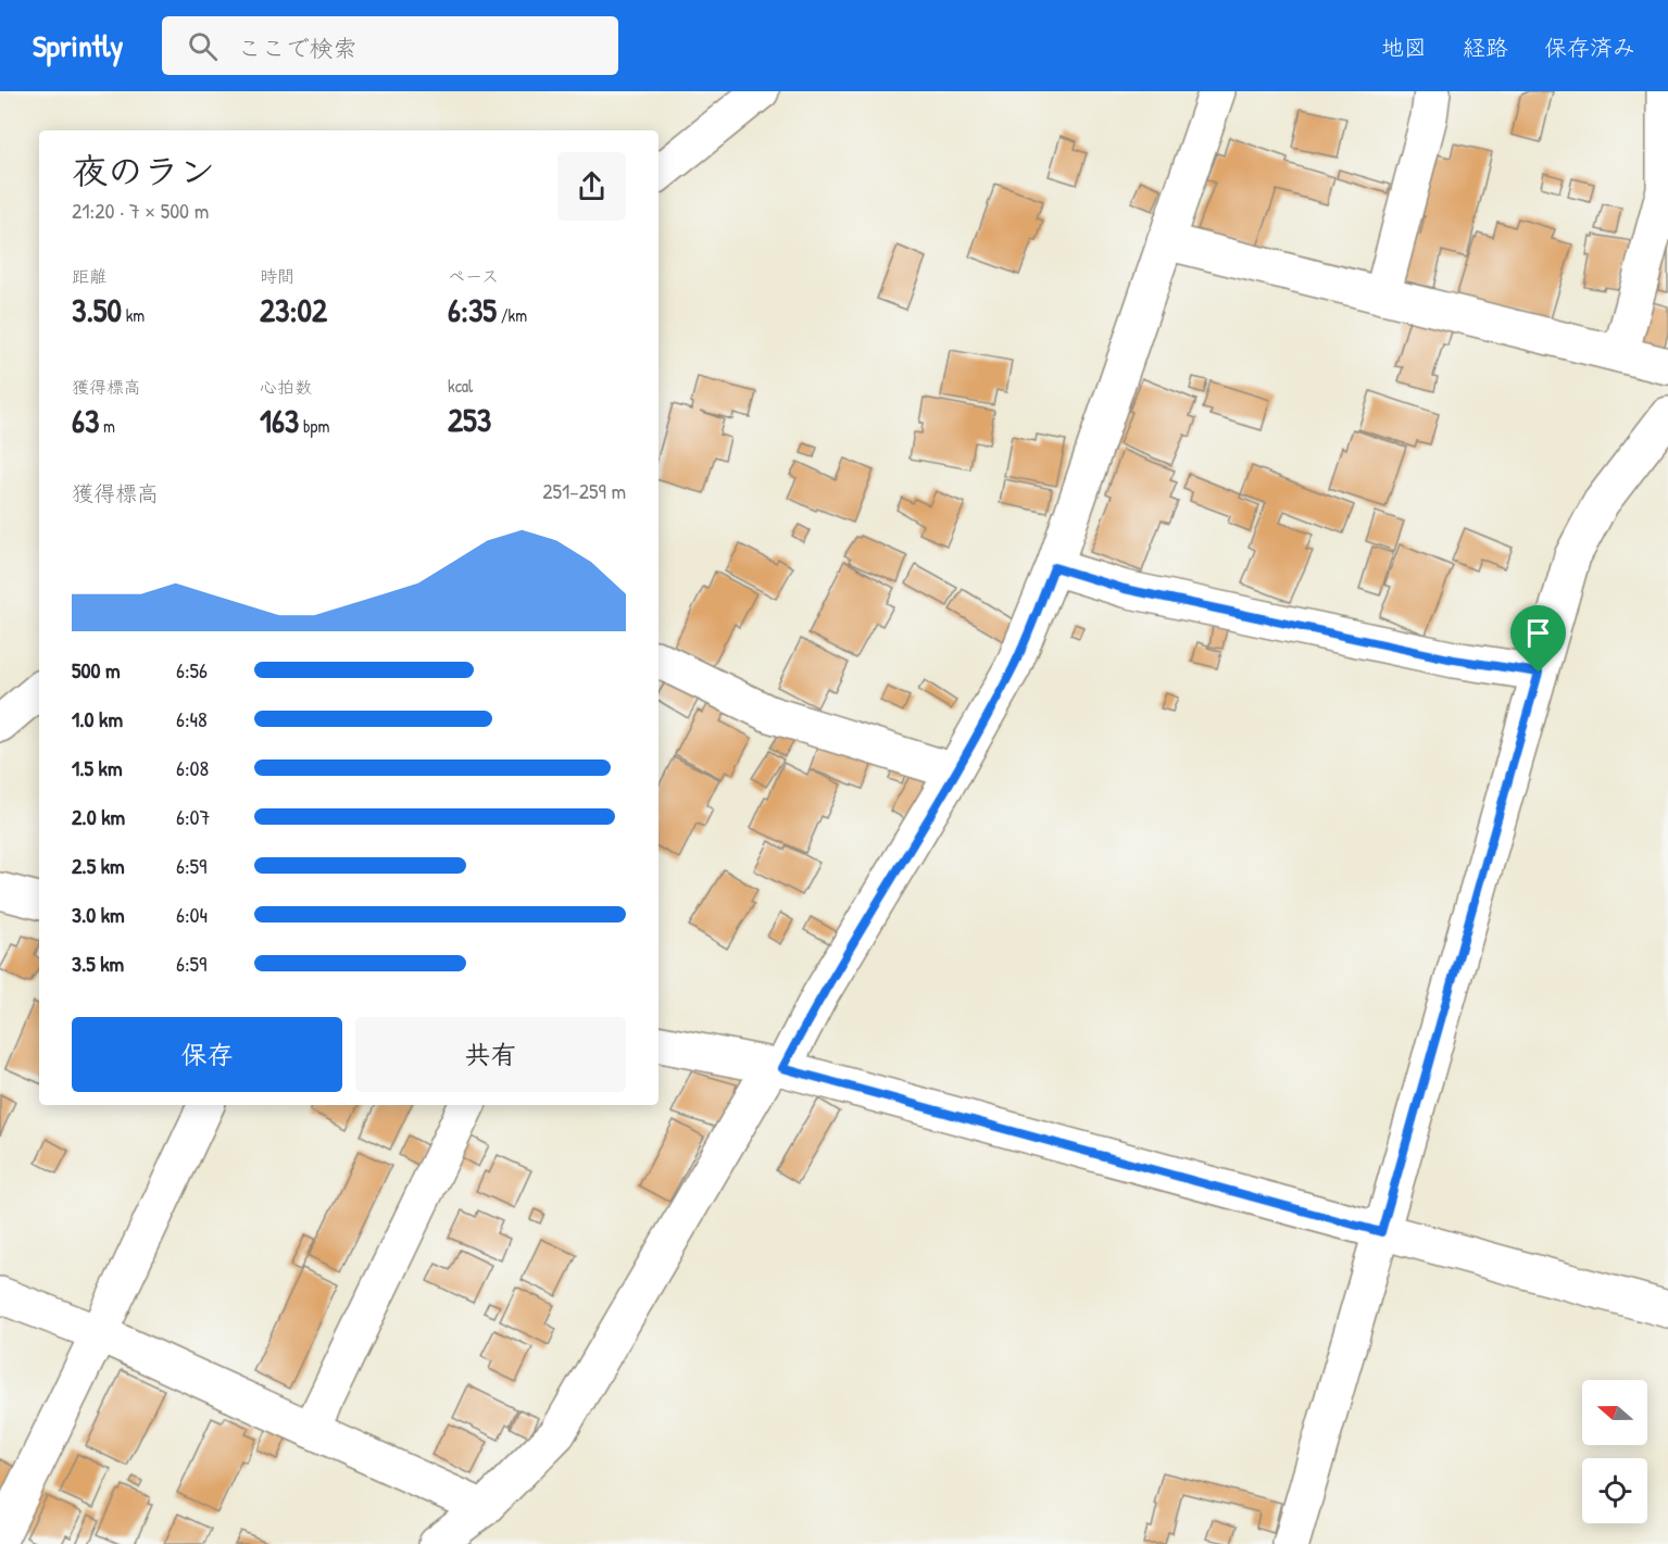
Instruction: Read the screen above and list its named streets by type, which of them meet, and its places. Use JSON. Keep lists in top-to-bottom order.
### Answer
{
  "north": "left",
  "page": {
    "header": "Sprintly",
    "search": "ここで検索",
    "nav": ["地図", "経路", "保存済み"],
    "heading": ["夜のラン", "21:20 · 7 × 500 m"],
    "stats": [
      ["距離", "3.50 km"],
      ["時間", "23:02"],
      ["ペース", "6:35 /km"],
      ["獲得標高", "63 m"],
      ["心拍数", "163 bpm"],
      ["kcal", "253"]
    ],
    "chart": ["獲得標高", "251–259 m"],
    "list": [
      {
        "name": "500 m",
        "note": "6:56"
      },
      {
        "name": "1.0 km",
        "note": "6:48"
      },
      {
        "name": "1.5 km",
        "note": "6:08"
      },
      {
        "name": "2.0 km",
        "note": "6:07"
      },
      {
        "name": "2.5 km",
        "note": "6:59"
      },
      {
        "name": "3.0 km",
        "note": "6:04"
      },
      {
        "name": "3.5 km",
        "note": "6:59"
      }
    ],
    "buttons": ["保存", "共有"]
  }
}
